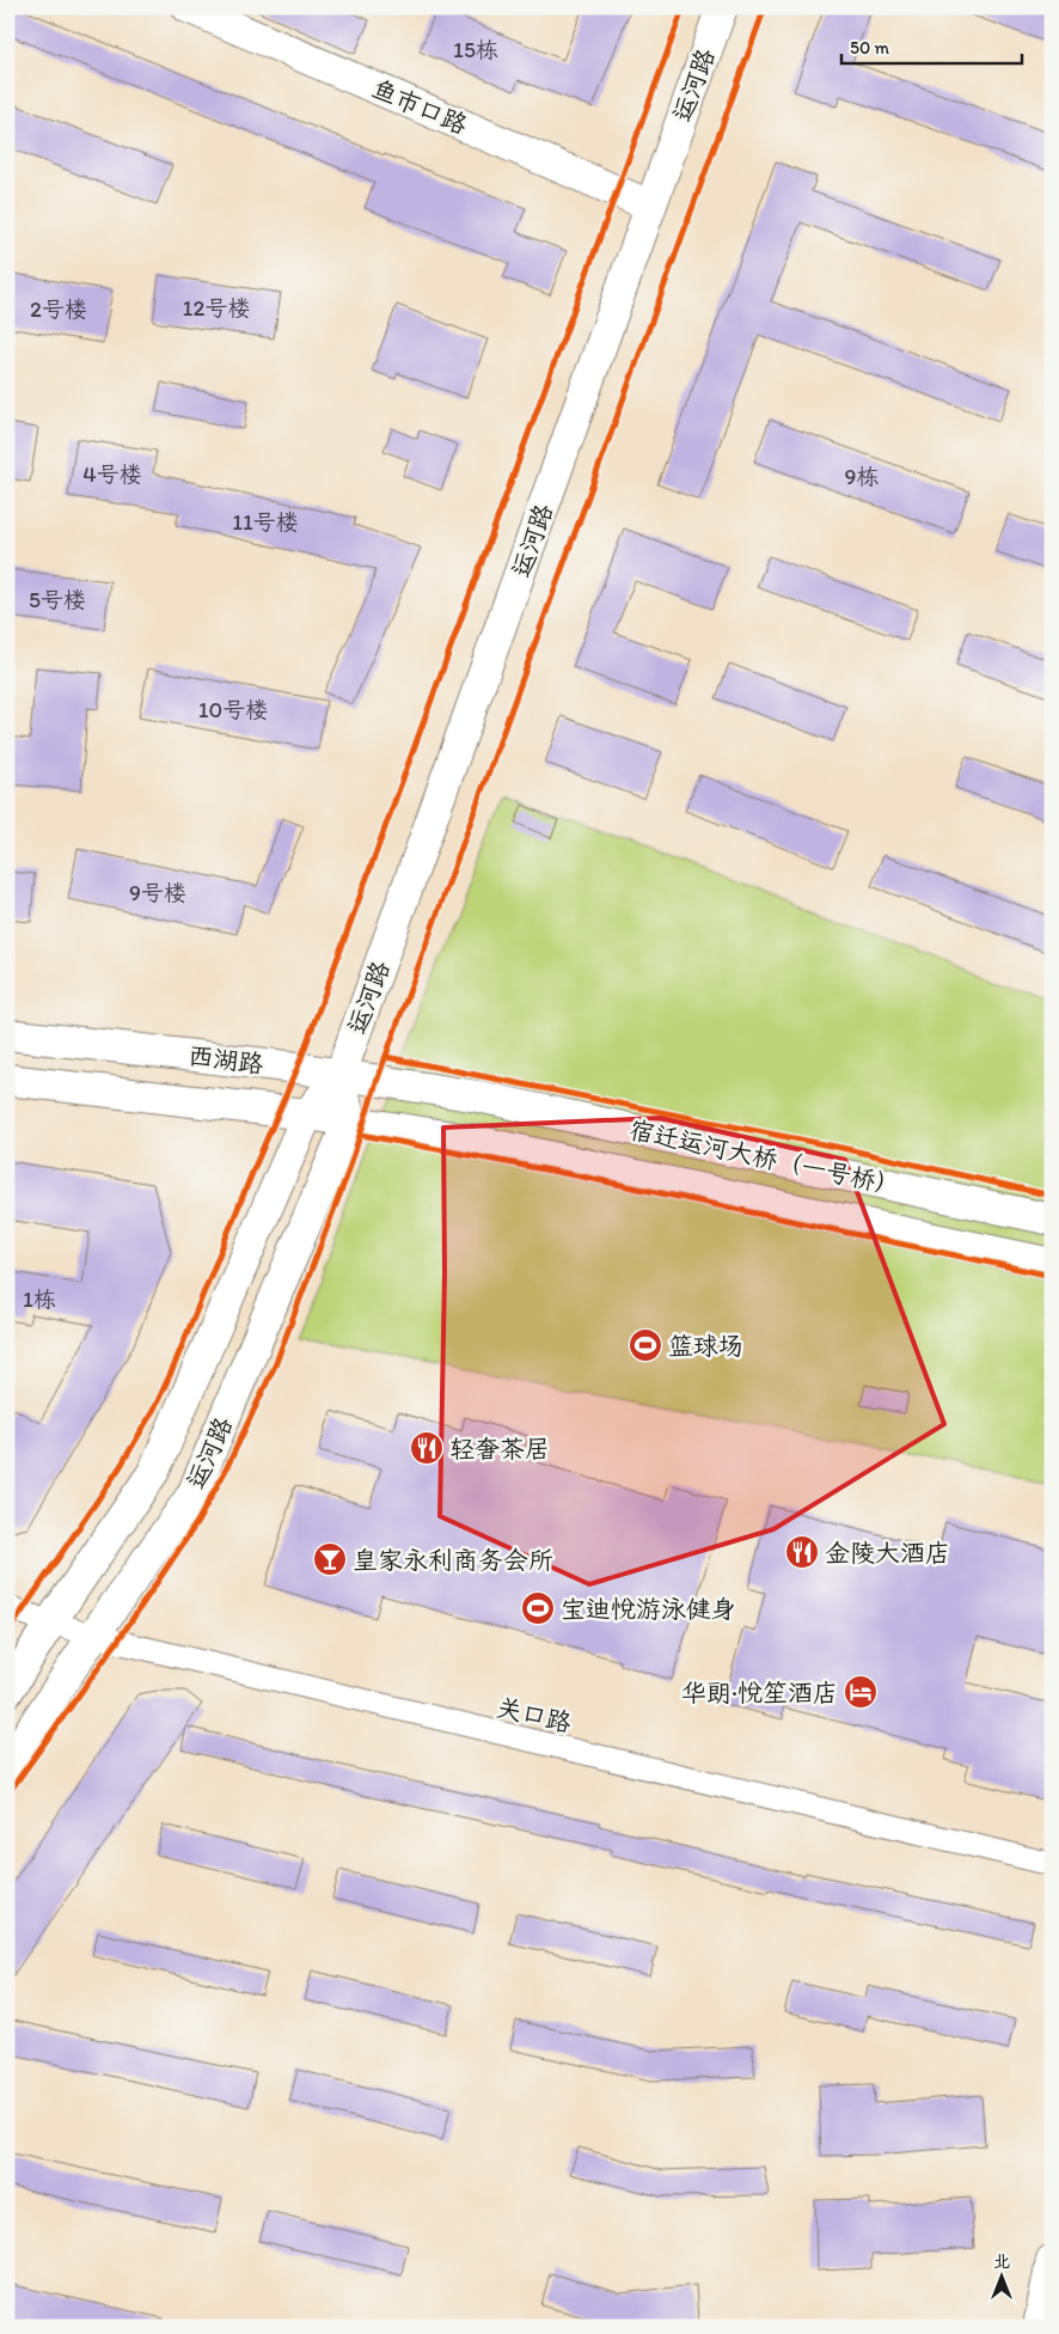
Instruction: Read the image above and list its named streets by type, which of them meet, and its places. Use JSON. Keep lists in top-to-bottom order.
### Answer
{
  "streets": {
    "street": [
      "运河路",
      "鱼市口路",
      "西湖路",
      "宿迁运河大桥（一号桥）",
      "关口路"
    ]
  },
  "crossings": [
    ["运河路", "鱼市口路"],
    ["运河路", "西湖路"],
    ["运河路", "关口路"],
    ["西湖路", "宿迁运河大桥（一号桥）"]
  ],
  "places": {
    "sports": ["篮球场", "宝迪悦游泳健身"],
    "restaurant": ["轻奢茶居", "金陵大酒店"],
    "bar": ["皇家永利商务会所"],
    "hotel": ["华朗·悦笙酒店"]
  },
  "house_numbers": [
    "15栋",
    "12号楼",
    "2号楼",
    "4号楼",
    "9栋",
    "11号楼",
    "5号楼",
    "10号楼",
    "9号楼",
    "1栋"
  ],
  "scale_bar": "50 m",
  "north": "top"
}
